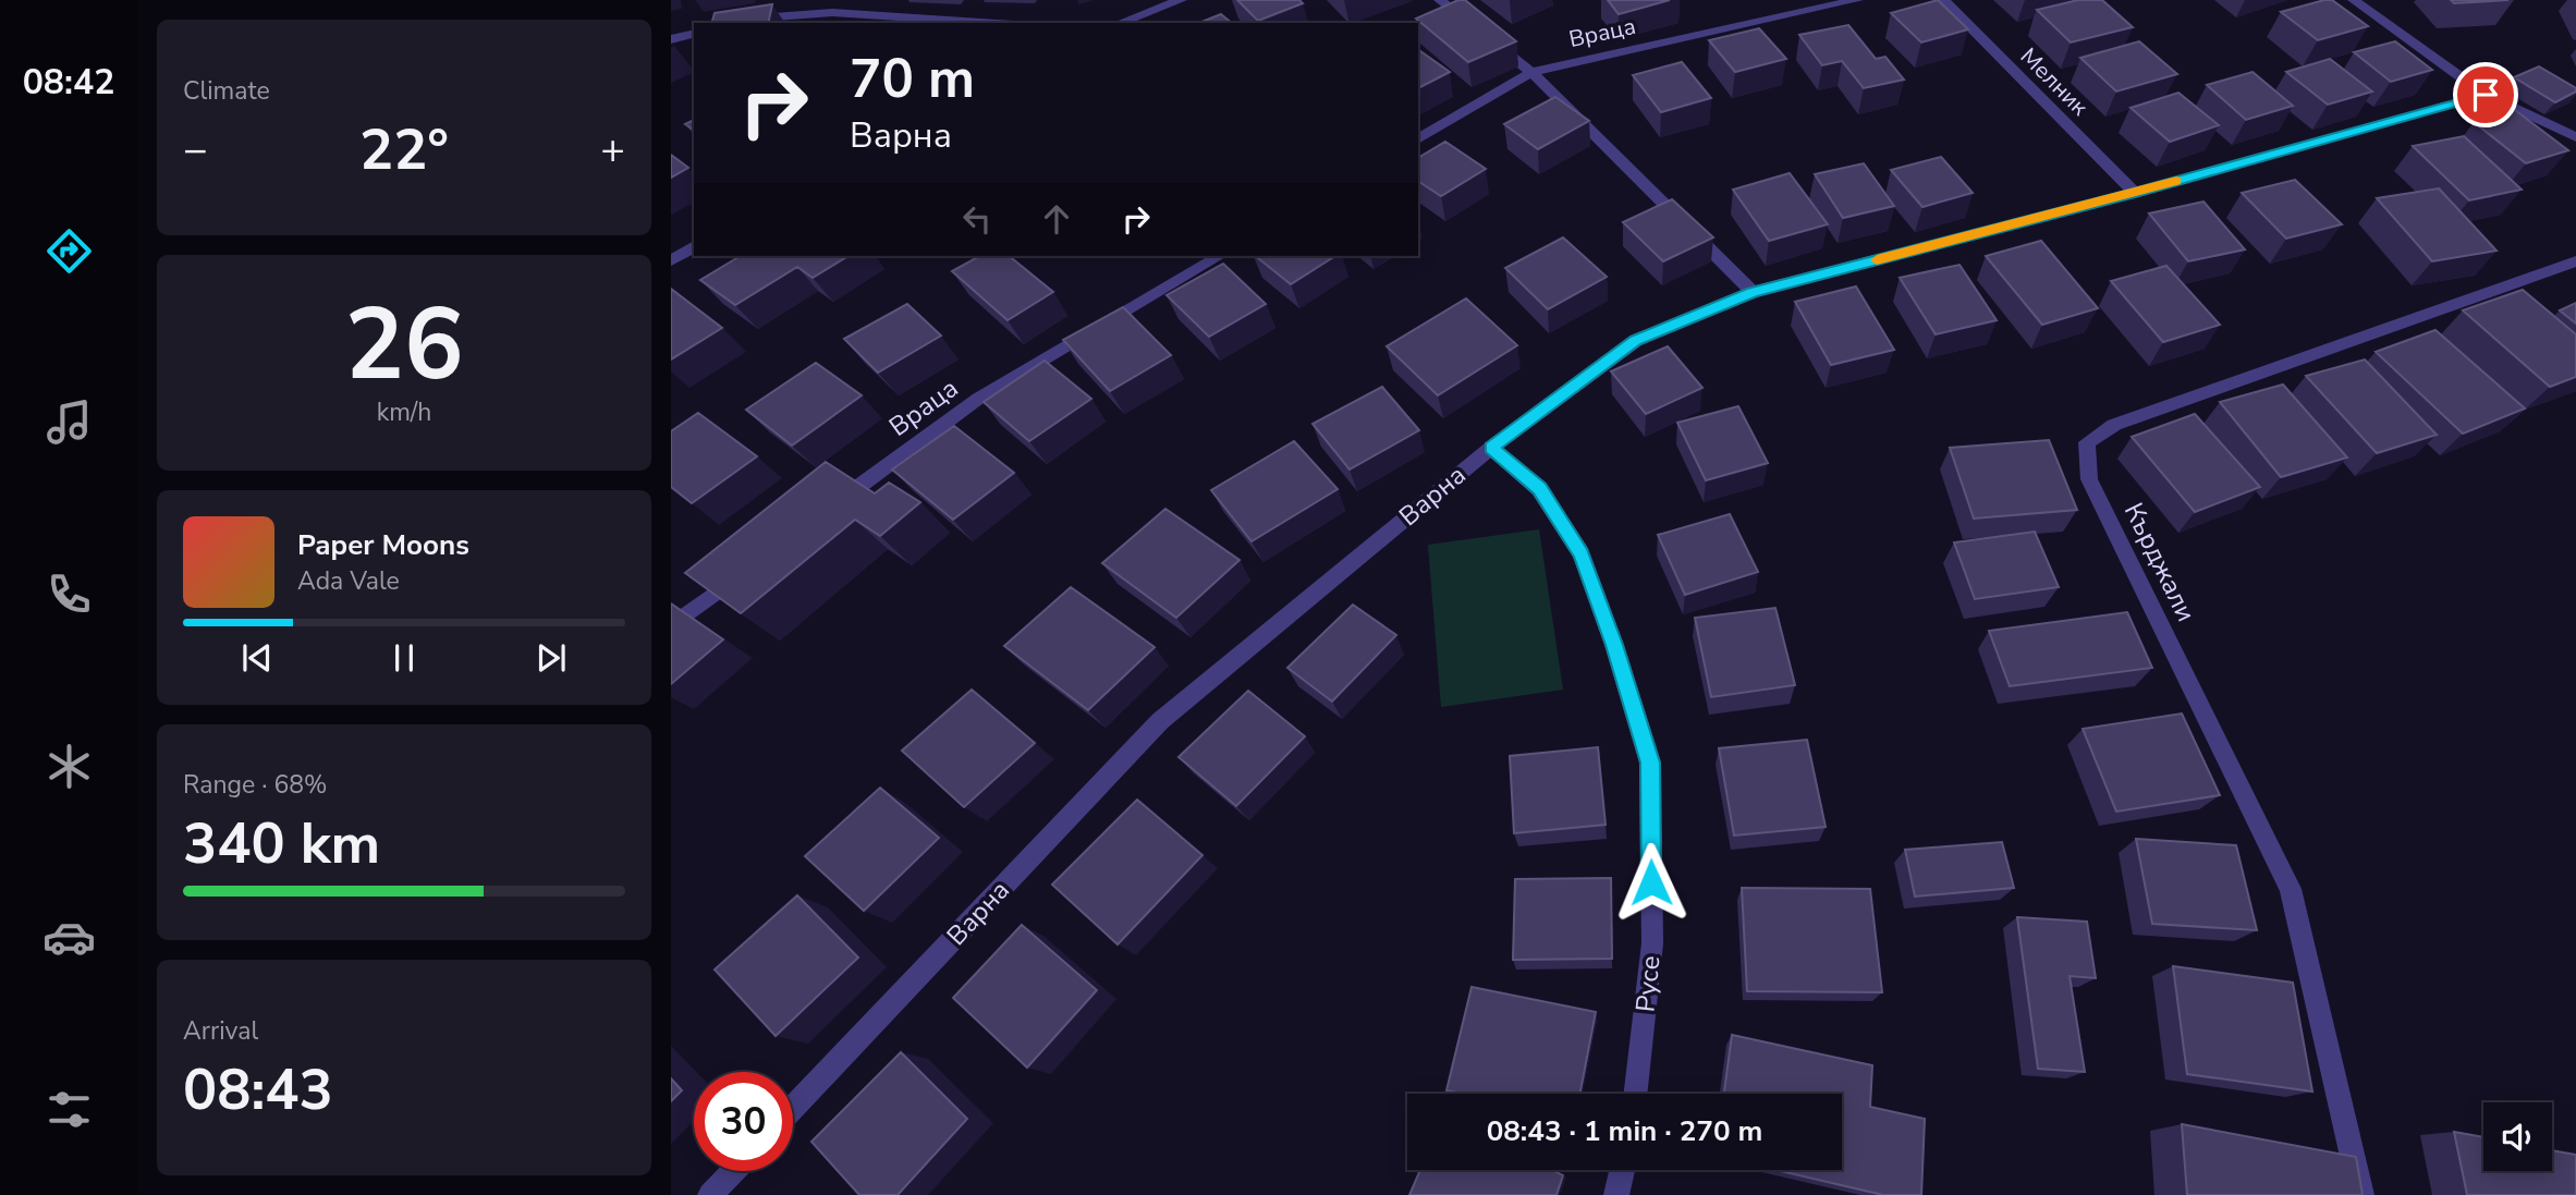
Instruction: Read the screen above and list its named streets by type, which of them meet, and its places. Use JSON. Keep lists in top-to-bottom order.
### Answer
{
  "streets": {
    "street": [
      "Враца",
      "Мелник",
      "Варна",
      "Кърджали",
      "Русе"
    ]
  },
  "crossings": [
    ["Мелник", "Варна"],
    ["Варна", "Русе"]
  ],
  "page": {
    "tabs": "08:42",
    "tile": [
      "Climate",
      ["26", "km/h"],
      ["Range · 68%", "340 km"],
      ["Arrival", "08:43"]
    ],
    "turn": ["70 m", "Варна"],
    "heat": ["−", "22°", "+"],
    "song": ["Paper Moons", "Ada Vale"],
    "limit": "30",
    "trip": "08:43 · 1 min · 270 m"
  }
}
